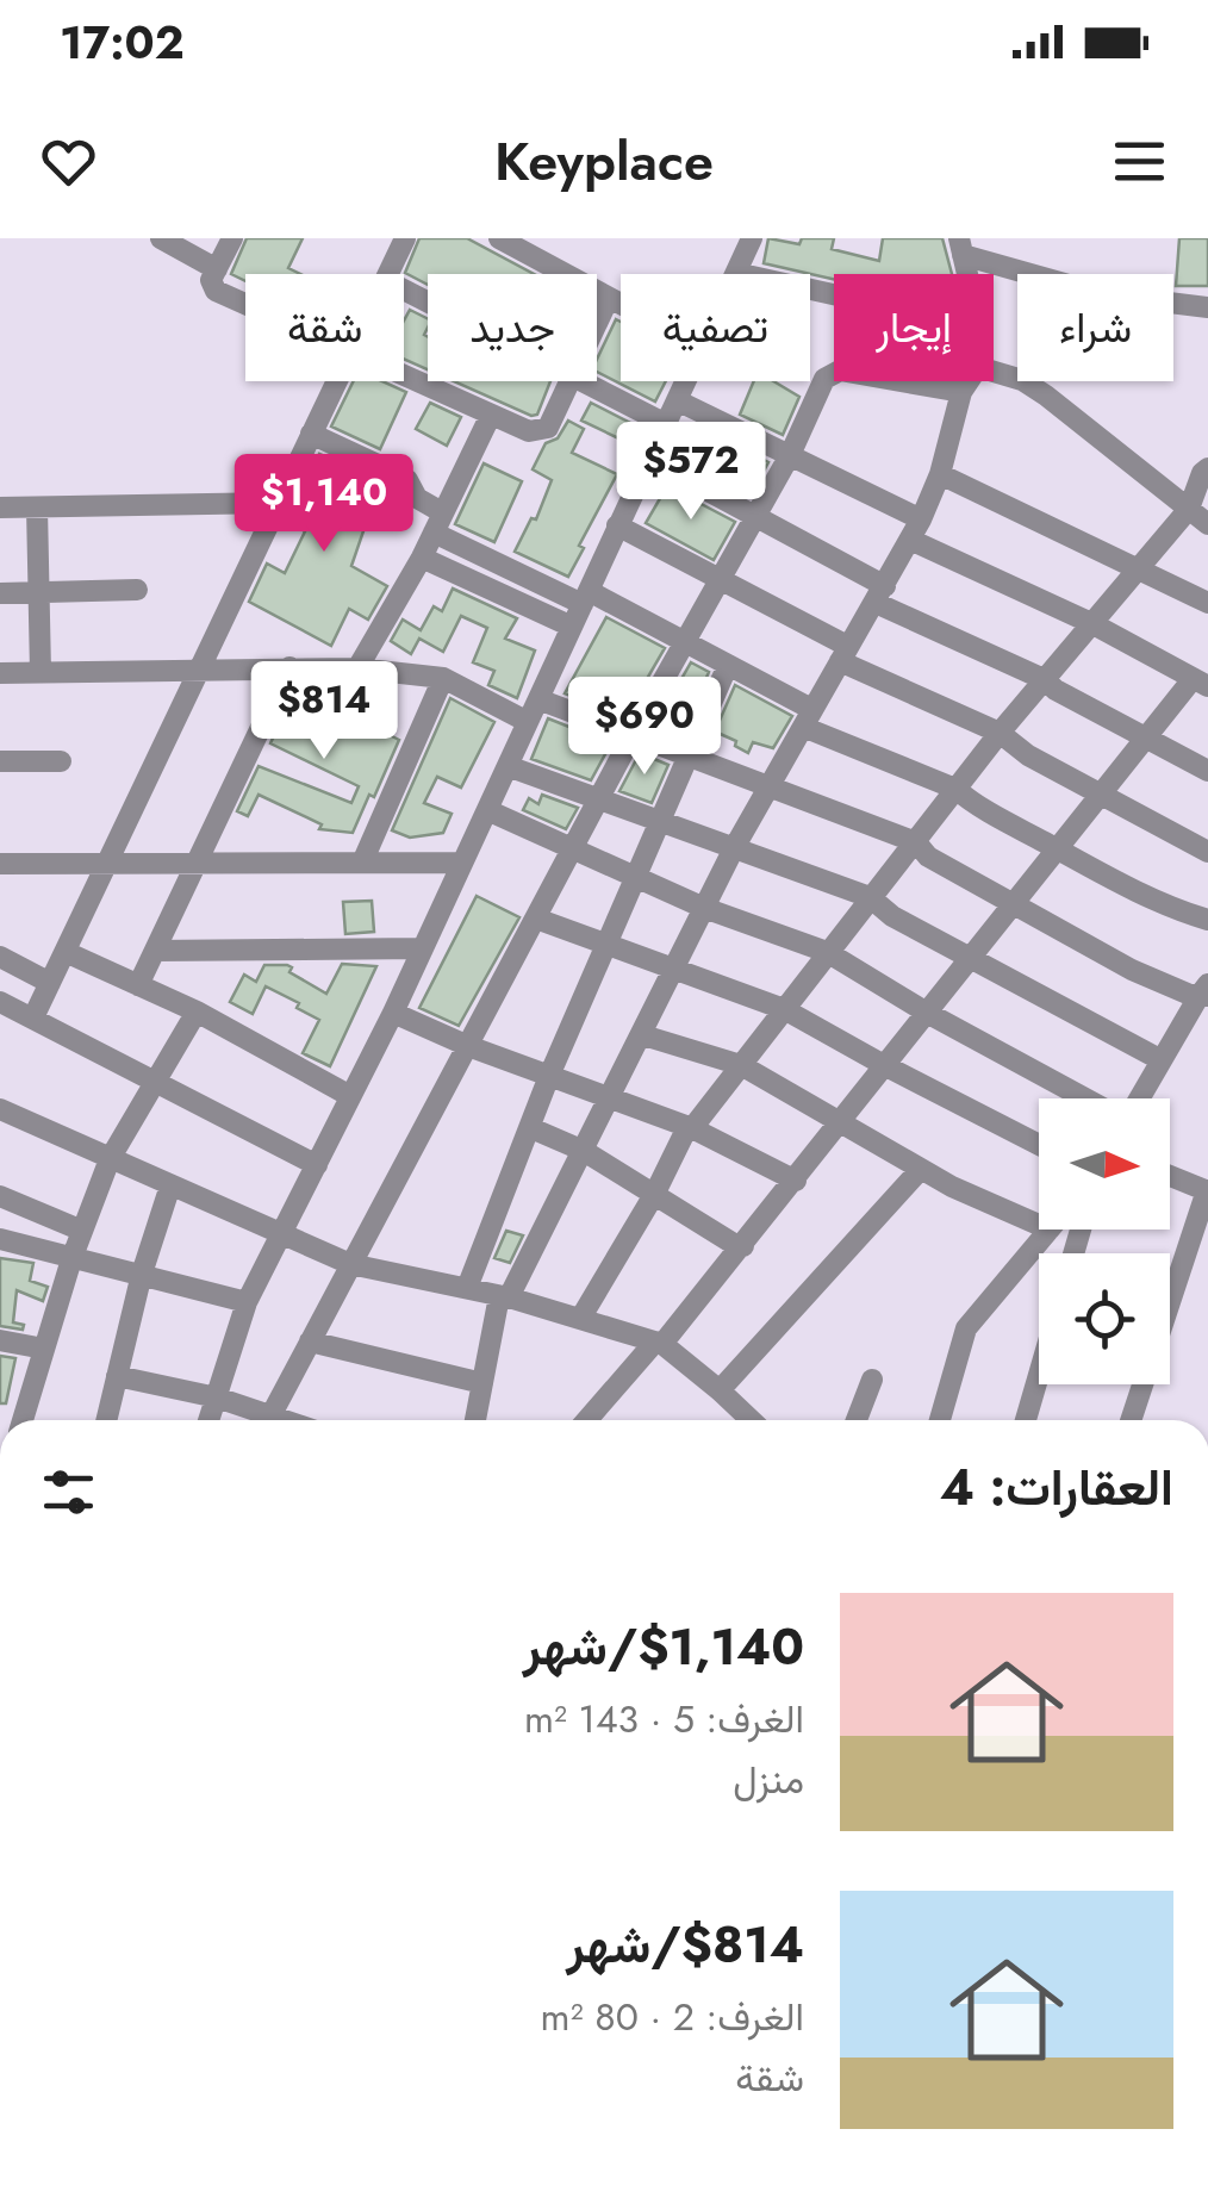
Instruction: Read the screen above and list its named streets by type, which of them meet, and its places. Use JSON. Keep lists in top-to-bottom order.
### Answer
{
  "north": "right",
  "page": {
    "status": "17:02",
    "header": "Keyplace",
    "chip": [
      "شراء",
      "إيجار",
      "تصفية",
      "جديد",
      "شقة"
    ],
    "price": [
      "$572",
      "$1,140",
      "$814",
      "$690"
    ],
    "heading": "العقارات: 4",
    "list": [
      {
        "name": "$1,140/شهر",
        "note": "الغرف: 5 · 143 m² · منزل"
      },
      {
        "name": "$814/شهر",
        "note": "الغرف: 2 · 80 m² · شقة"
      }
    ]
  }
}
